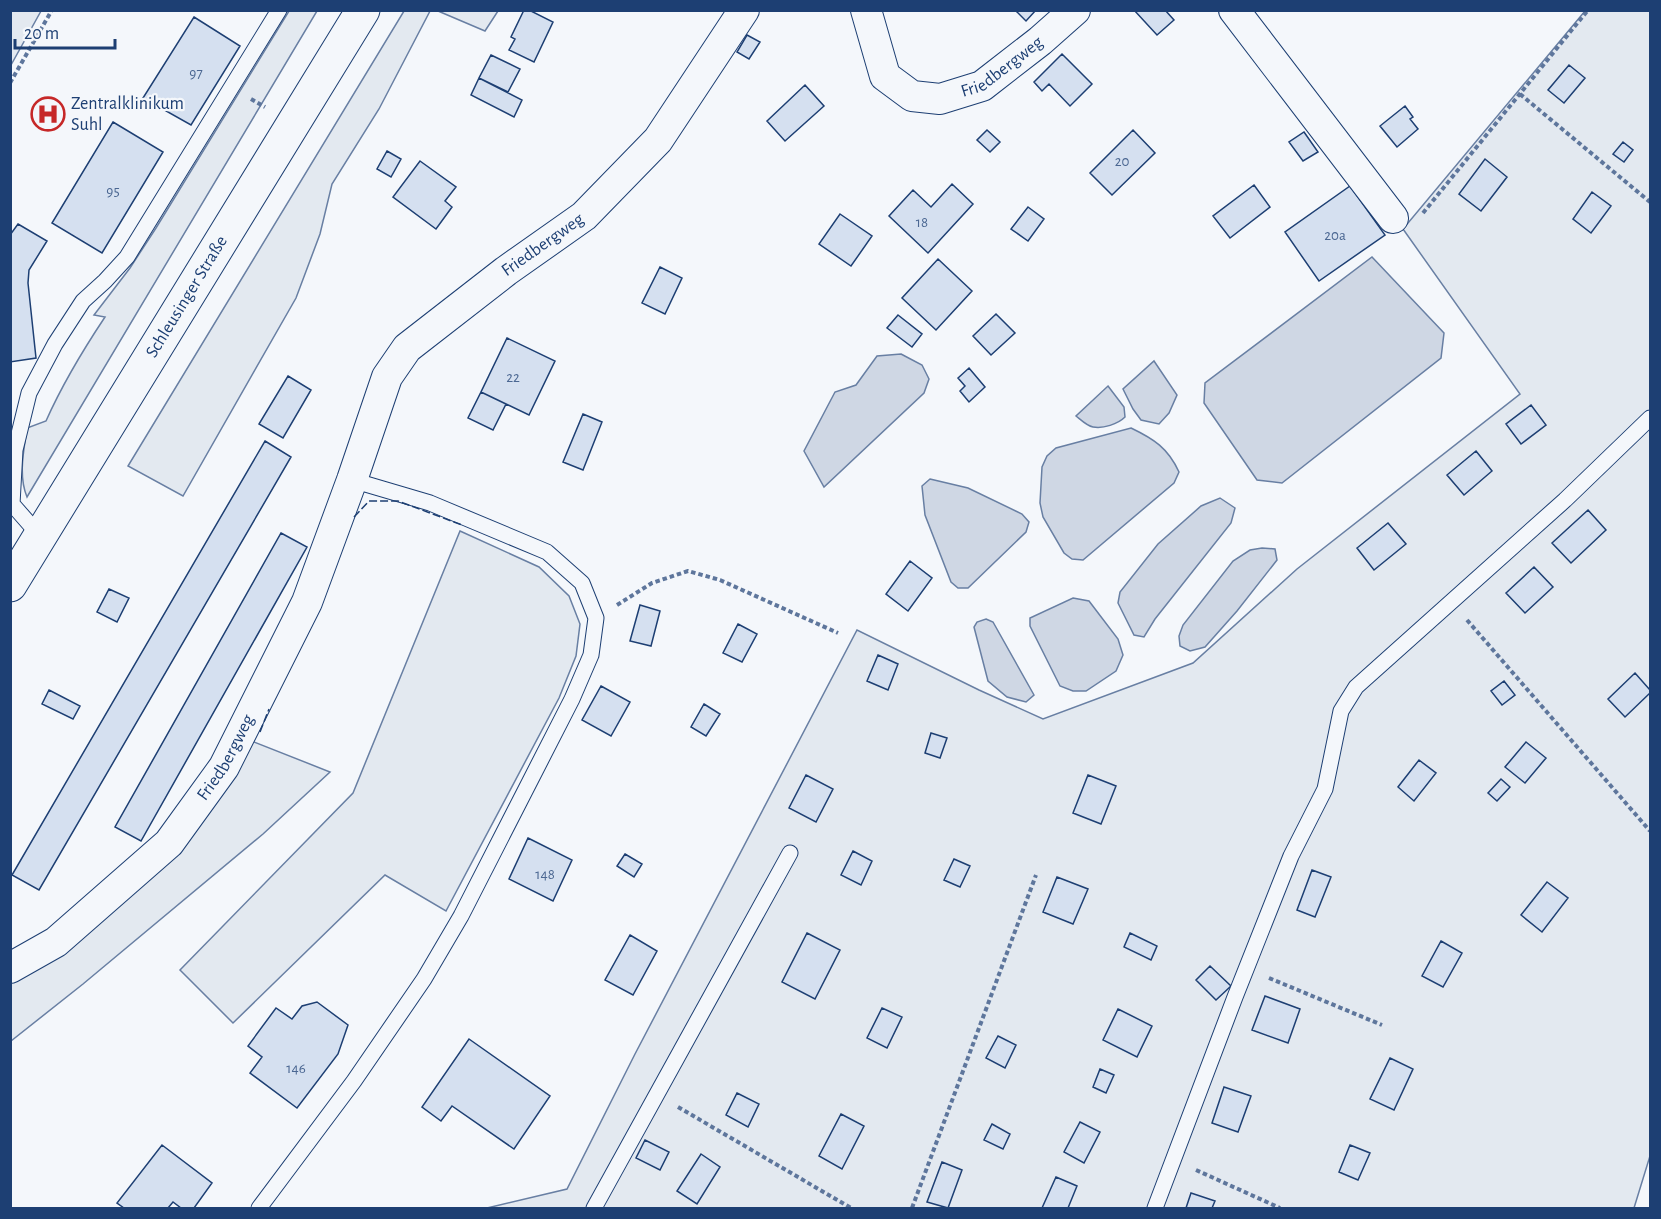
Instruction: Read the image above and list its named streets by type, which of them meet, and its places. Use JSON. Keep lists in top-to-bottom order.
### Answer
{
  "streets": {
    "main road": ["Schleusinger Straße"],
    "street": ["Friedbergweg"]
  },
  "places": {
    "hospital": ["Zentralklinikum Suhl"]
  },
  "house_numbers": [
    "97",
    "20",
    "95",
    "18",
    "20a",
    "22",
    "148",
    "146"
  ],
  "scale_bar": "20 m"
}
